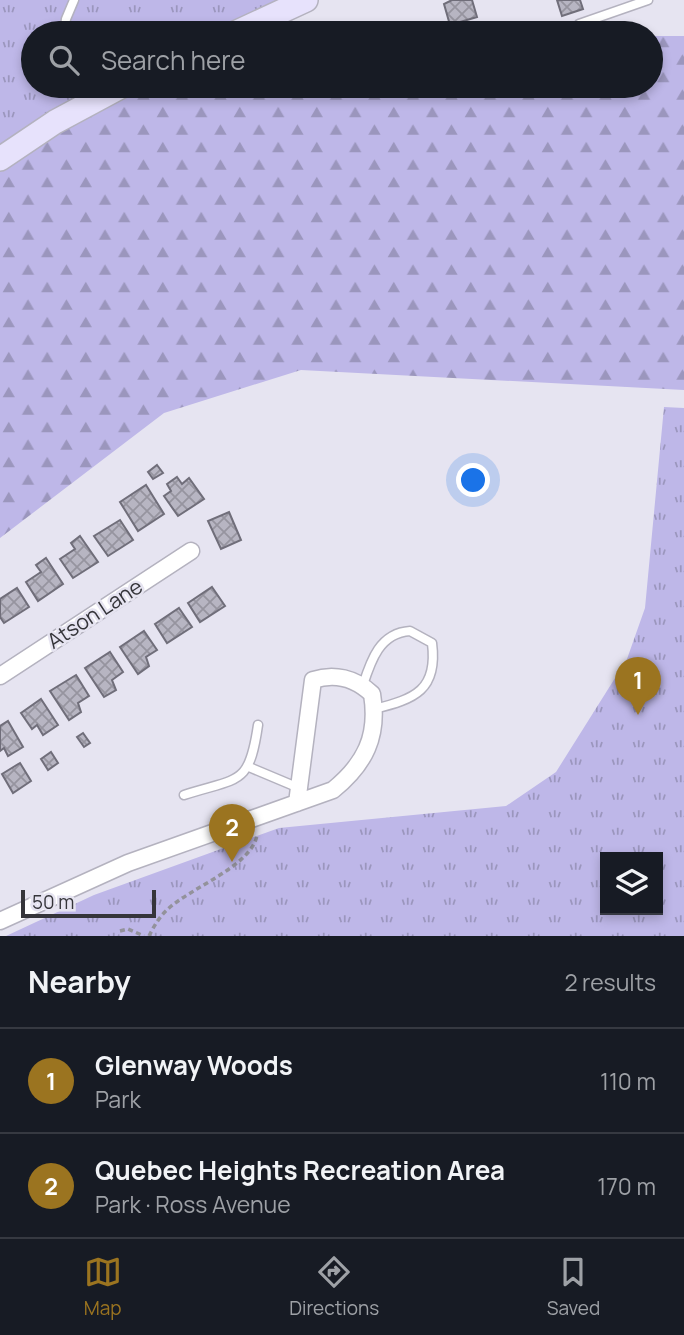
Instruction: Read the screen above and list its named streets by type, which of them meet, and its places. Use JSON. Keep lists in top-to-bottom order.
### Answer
{
  "streets": {
    "street": ["Atson Lane"]
  },
  "scale_bar": "50 m",
  "page": {
    "search": "Search here",
    "pins": ["1", "2"],
    "scale": "50 m",
    "heading": ["Nearby", "2 results"],
    "list": [
      {
        "mark": "1",
        "name": "Glenway Woods",
        "note": "Park",
        "value": "110 m"
      },
      {
        "mark": "2",
        "name": "Quebec Heights Recreation Area",
        "note": "Park · Ross Avenue",
        "value": "170 m"
      }
    ],
    "nav": ["Map", "Directions", "Saved"]
  }
}
